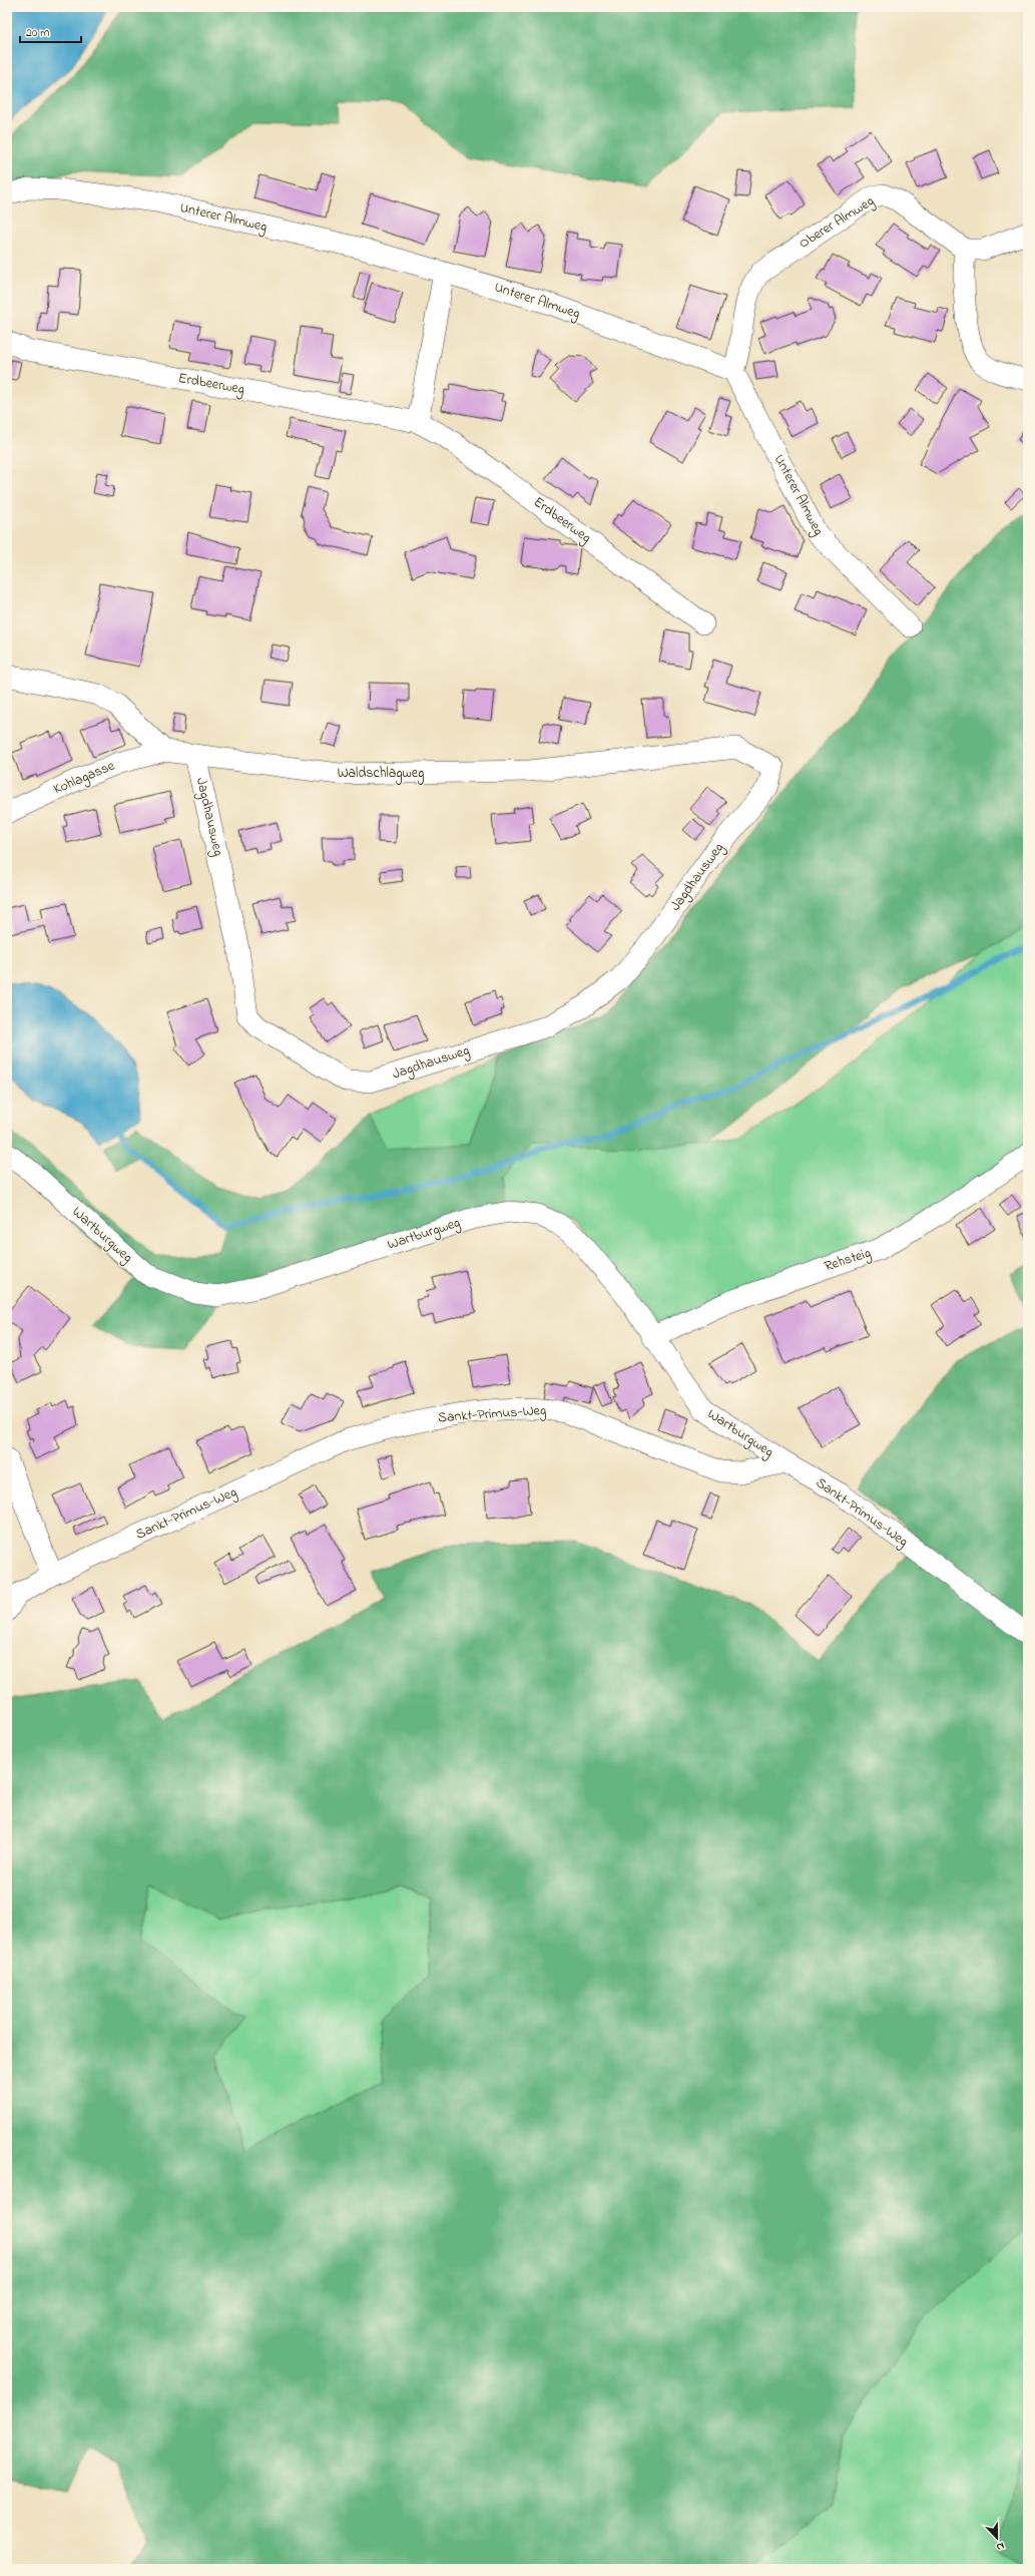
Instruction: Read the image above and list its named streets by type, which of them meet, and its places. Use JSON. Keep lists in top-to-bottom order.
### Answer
{
  "streets": {
    "street": [
      "Unterer Almweg",
      "Oberer Almweg",
      "Erdbeerweg",
      "Waldschlagweg",
      "Kohlagasse",
      "Jagdhausweg",
      "Wartburgweg",
      "Rehsteig",
      "Sankt-Primus-Weg"
    ]
  },
  "crossings": [
    ["Unterer Almweg", "Oberer Almweg"],
    ["Waldschlagweg", "Kohlagasse"],
    ["Waldschlagweg", "Jagdhausweg"],
    ["Wartburgweg", "Rehsteig"],
    ["Wartburgweg", "Sankt-Primus-Weg"]
  ],
  "scale_bar": "20 m",
  "north": "bottom"
}
